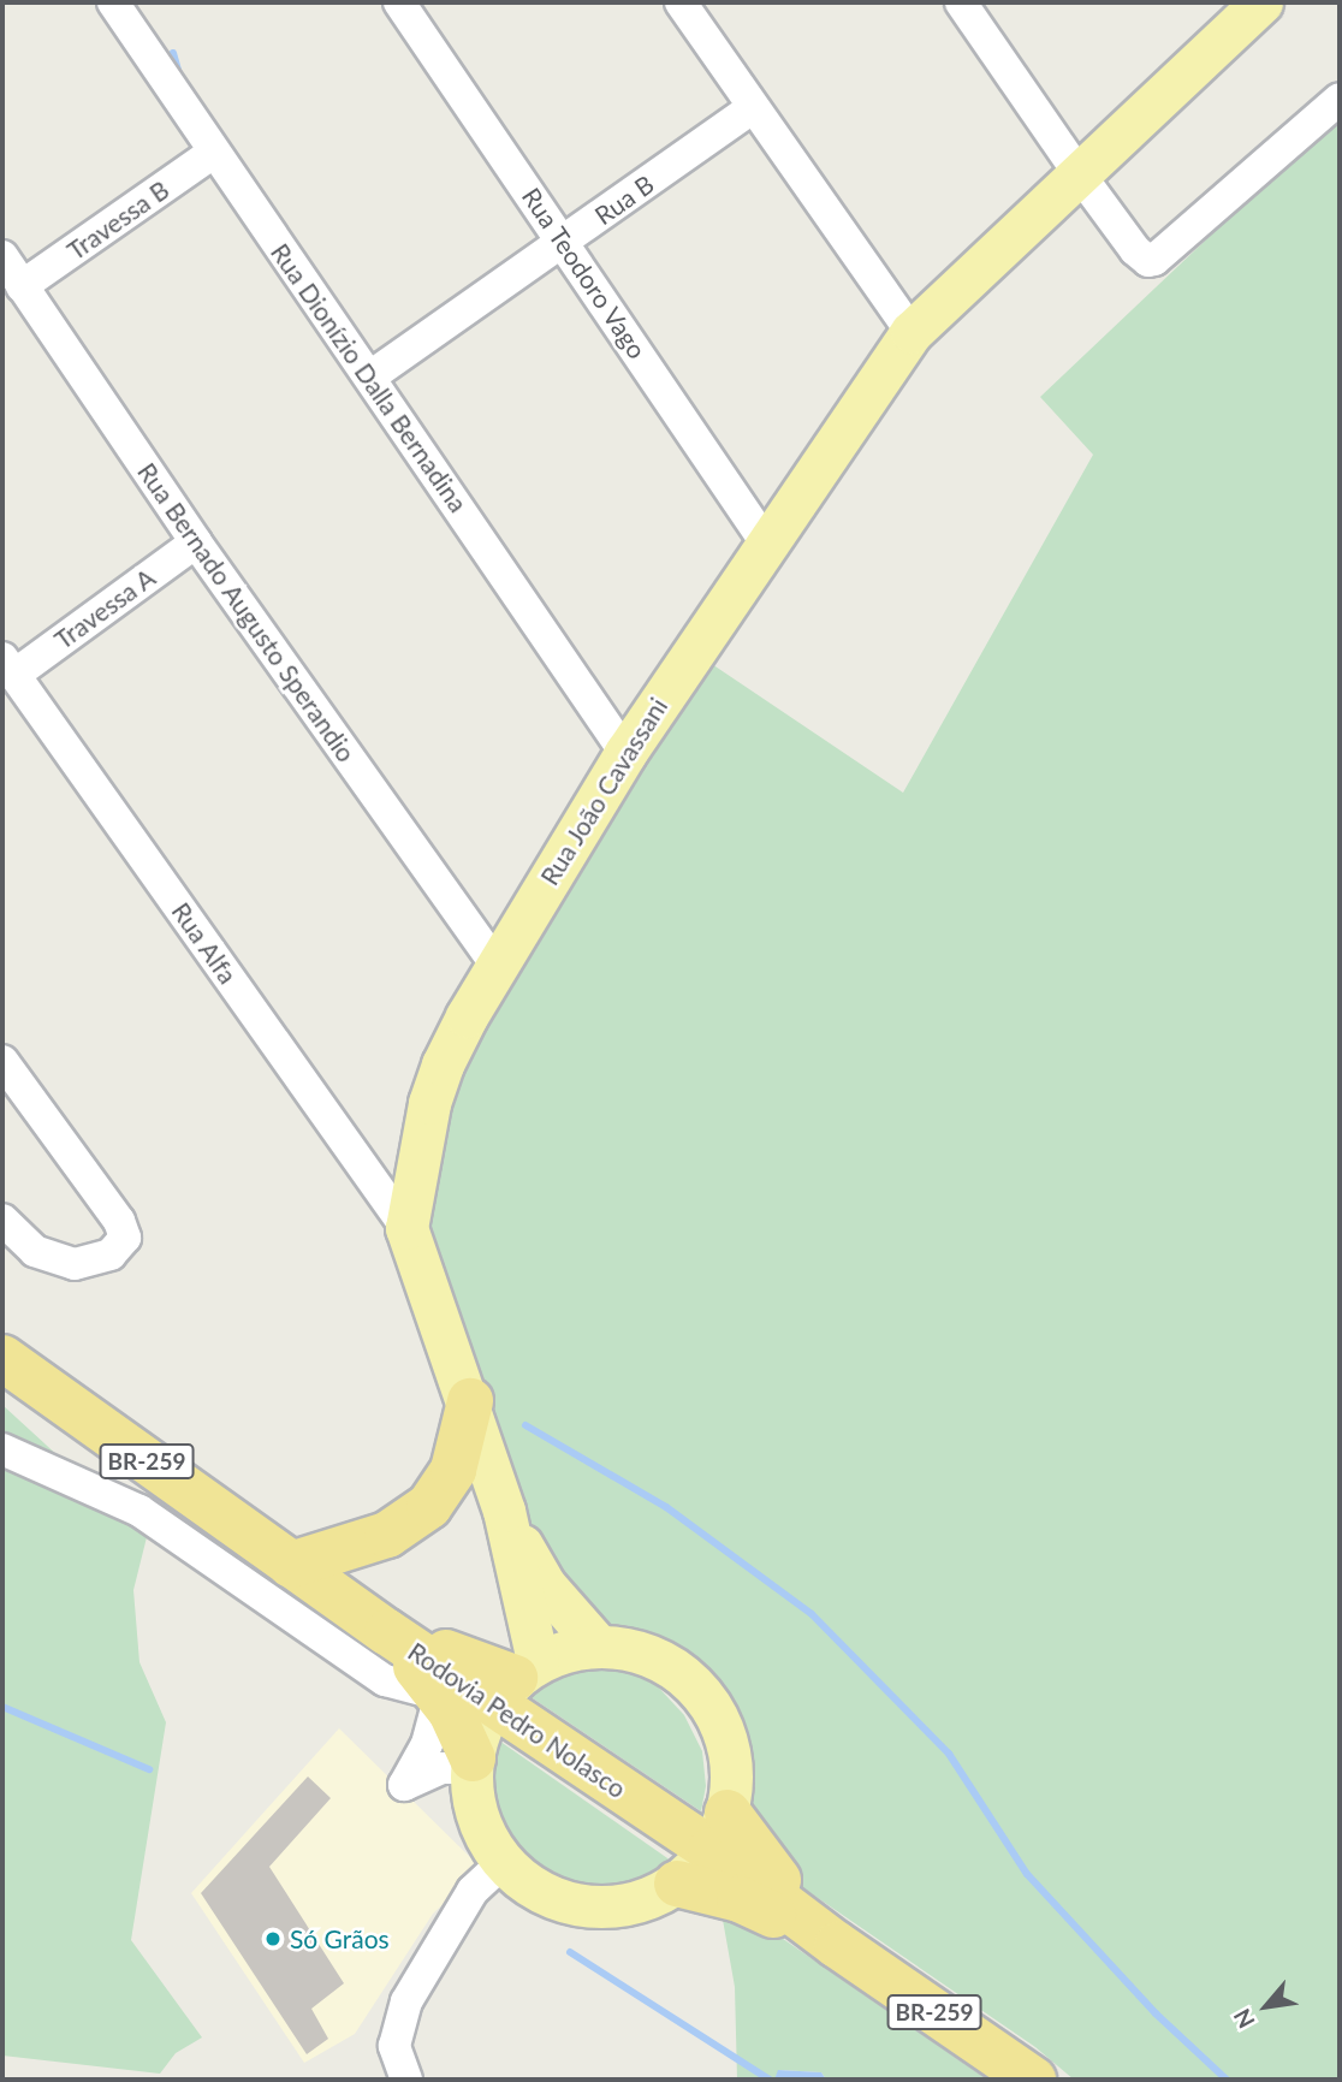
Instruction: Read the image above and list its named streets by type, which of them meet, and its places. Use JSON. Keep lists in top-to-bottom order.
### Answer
{
  "streets": {
    "highway": ["BR-259", "Rodovia Pedro Nolasco"],
    "main road": ["Rua João Cavassani"],
    "street": [
      "Rua B",
      "Travessa B",
      "Rua Teodoro Vago",
      "Rua Dionízio Dalla Bernadina",
      "Travessa A",
      "Rua Bernado Augusto Sperandio",
      "Rua Alfa"
    ]
  },
  "crossings": [
    ["Rua B", "Rua Teodoro Vago"],
    ["Rua B", "Rua Dionízio Dalla Bernadina"],
    ["Travessa B", "Rua Dionízio Dalla Bernadina"],
    ["Travessa B", "Rua Bernado Augusto Sperandio"],
    ["Rua Teodoro Vago", "Rua João Cavassani"],
    ["Rua Dionízio Dalla Bernadina", "Rua João Cavassani"],
    ["Travessa A", "Rua Bernado Augusto Sperandio"],
    ["Travessa A", "Rua Alfa"],
    ["Rua Bernado Augusto Sperandio", "Rua João Cavassani"],
    ["Rua João Cavassani", "Rua Alfa"]
  ],
  "places": ["Só Grãos"],
  "north": "bottom left"
}
